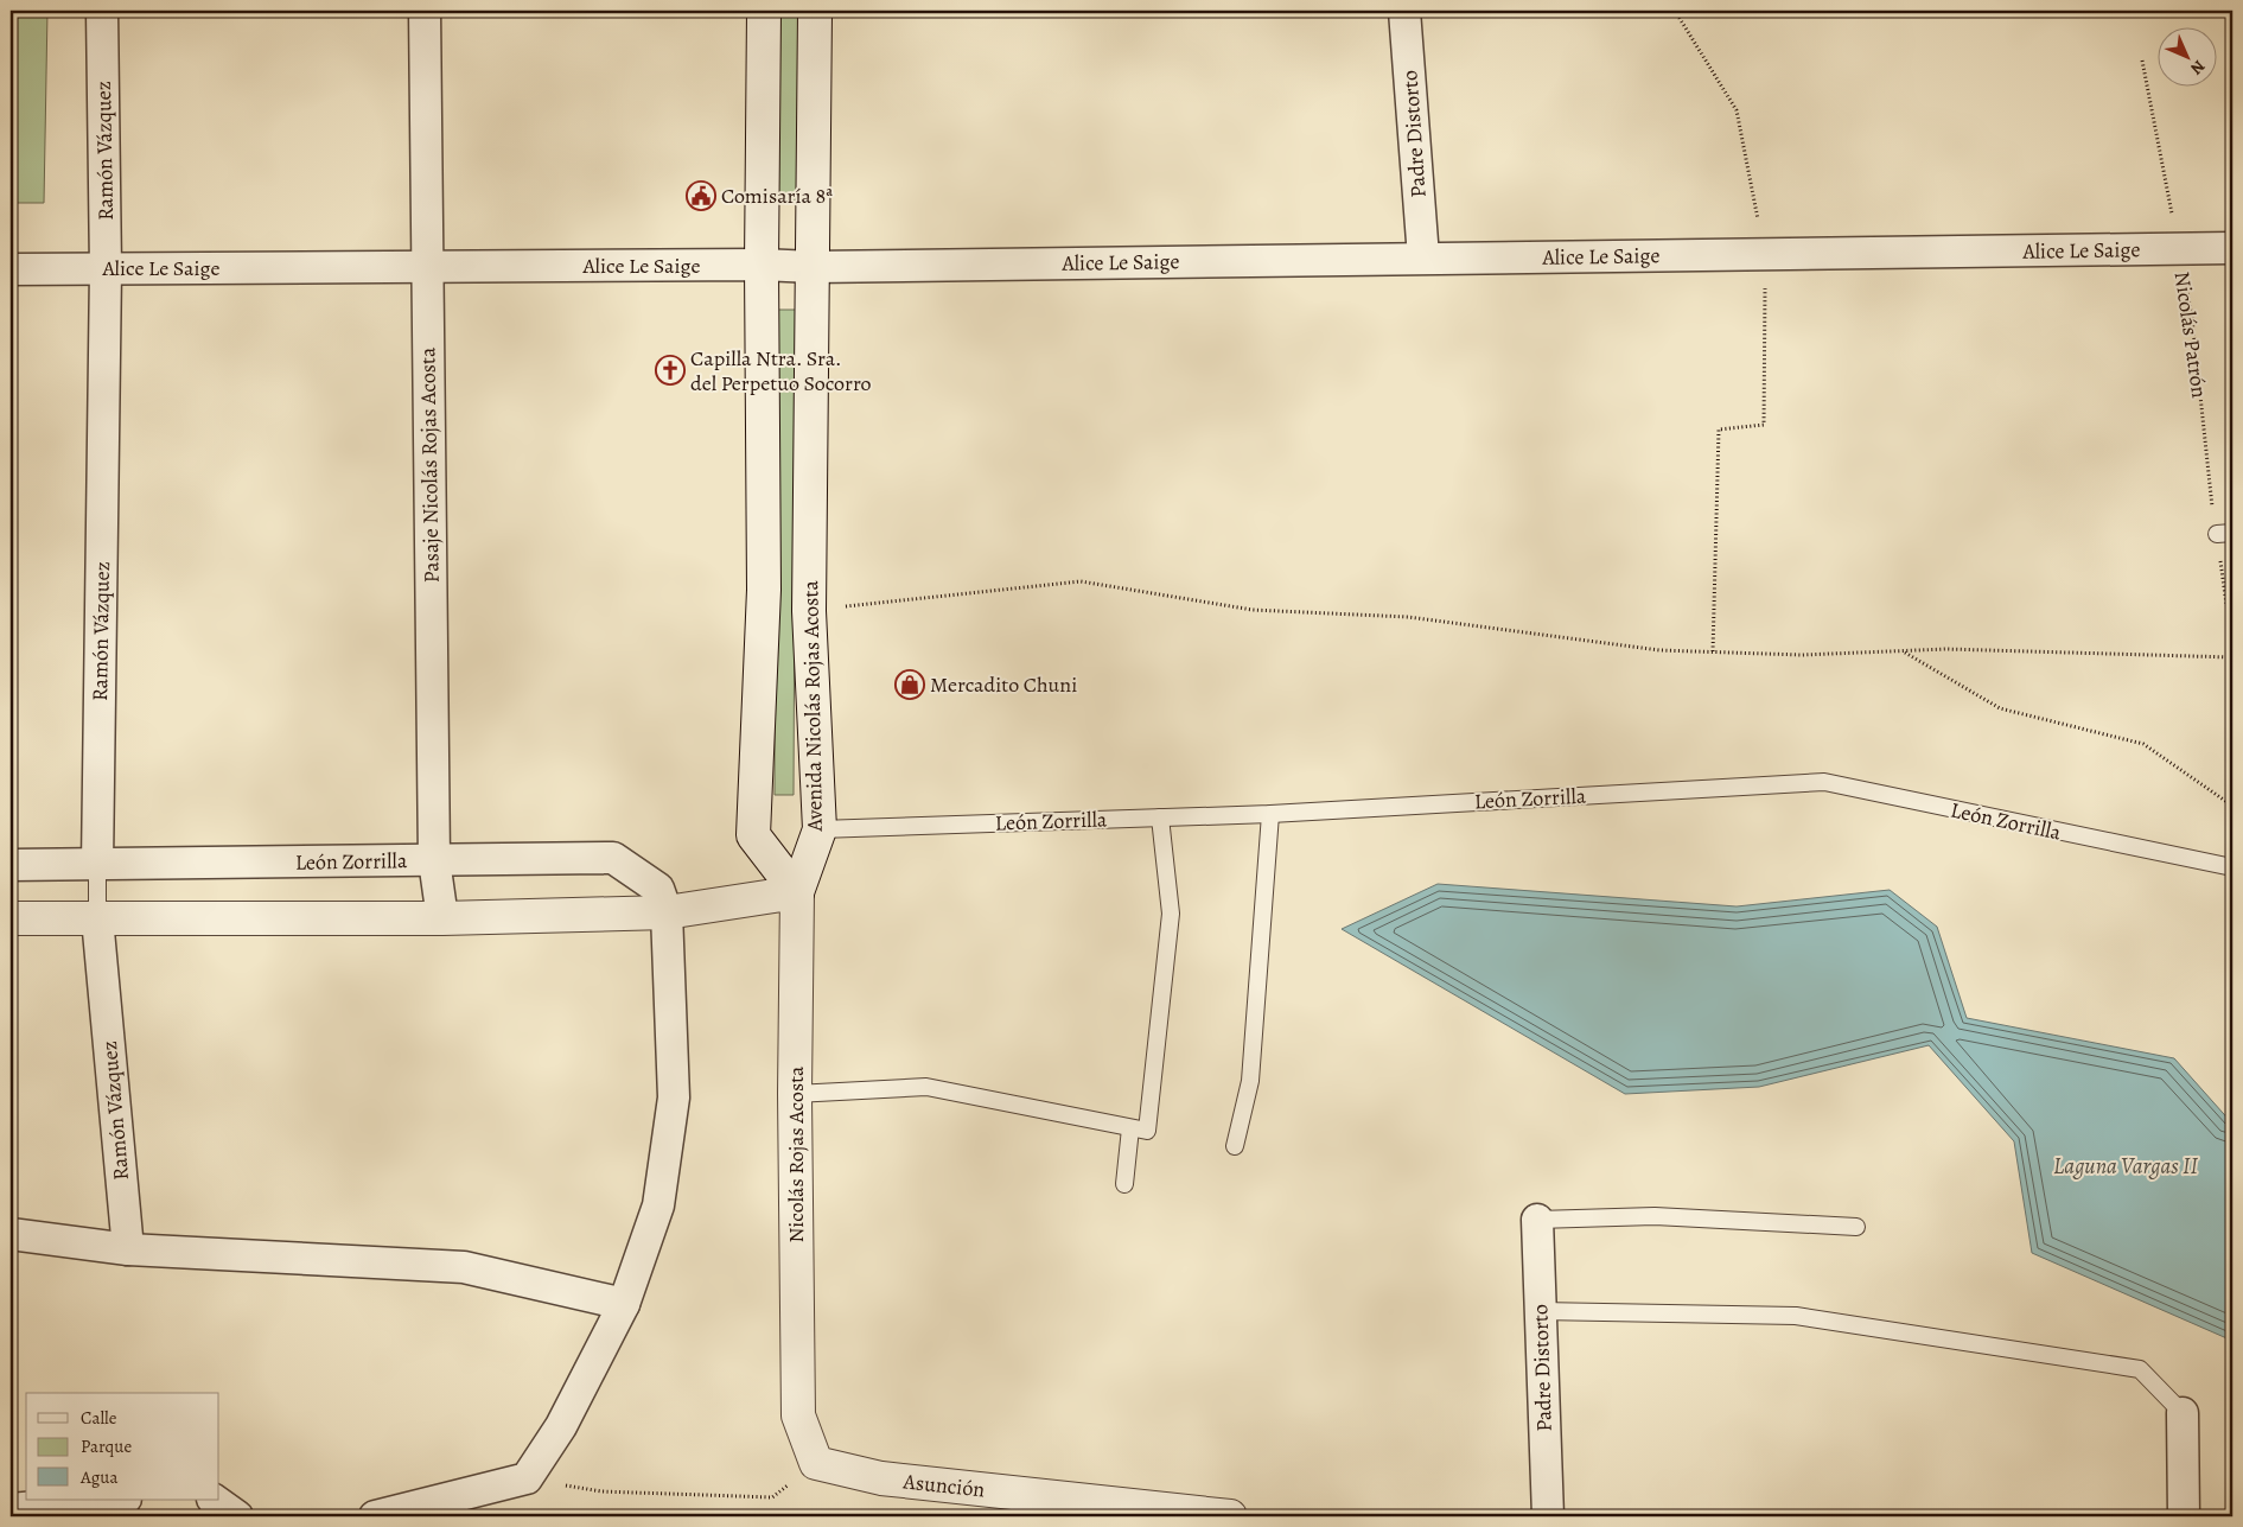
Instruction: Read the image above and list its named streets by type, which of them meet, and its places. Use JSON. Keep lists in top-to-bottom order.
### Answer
{
  "streets": {
    "street": [
      "Padre Distorto",
      "Ramón Vázquez",
      "Alice Le Saige",
      "Pasaje Nicolás Rojas Acosta",
      "Avenida Nicolás Rojas Acosta",
      "León Zorrilla",
      "Nicolás Rojas Acosta",
      "Asunción"
    ],
    "path": ["Nicolás Patrón"]
  },
  "crossings": [
    ["Padre Distorto", "Alice Le Saige"],
    ["Ramón Vázquez", "Alice Le Saige"],
    ["Ramón Vázquez", "León Zorrilla"],
    ["Alice Le Saige", "Nicolás Patrón"],
    ["Alice Le Saige", "Pasaje Nicolás Rojas Acosta"],
    ["Alice Le Saige", "Avenida Nicolás Rojas Acosta"],
    ["Pasaje Nicolás Rojas Acosta", "León Zorrilla"],
    ["Avenida Nicolás Rojas Acosta", "León Zorrilla"],
    ["Avenida Nicolás Rojas Acosta", "Nicolás Rojas Acosta"],
    ["Nicolás Rojas Acosta", "Asunción"]
  ],
  "water": ["Laguna Vargas II"],
  "places": {
    "public building": ["Comisaría 8ª"],
    "church": ["Capilla Ntra. Sra. del Perpetuo Socorro"],
    "shop": ["Mercadito Chuni"]
  },
  "legend": ["Calle", "Parque", "Agua"],
  "north": "bottom right"
}
